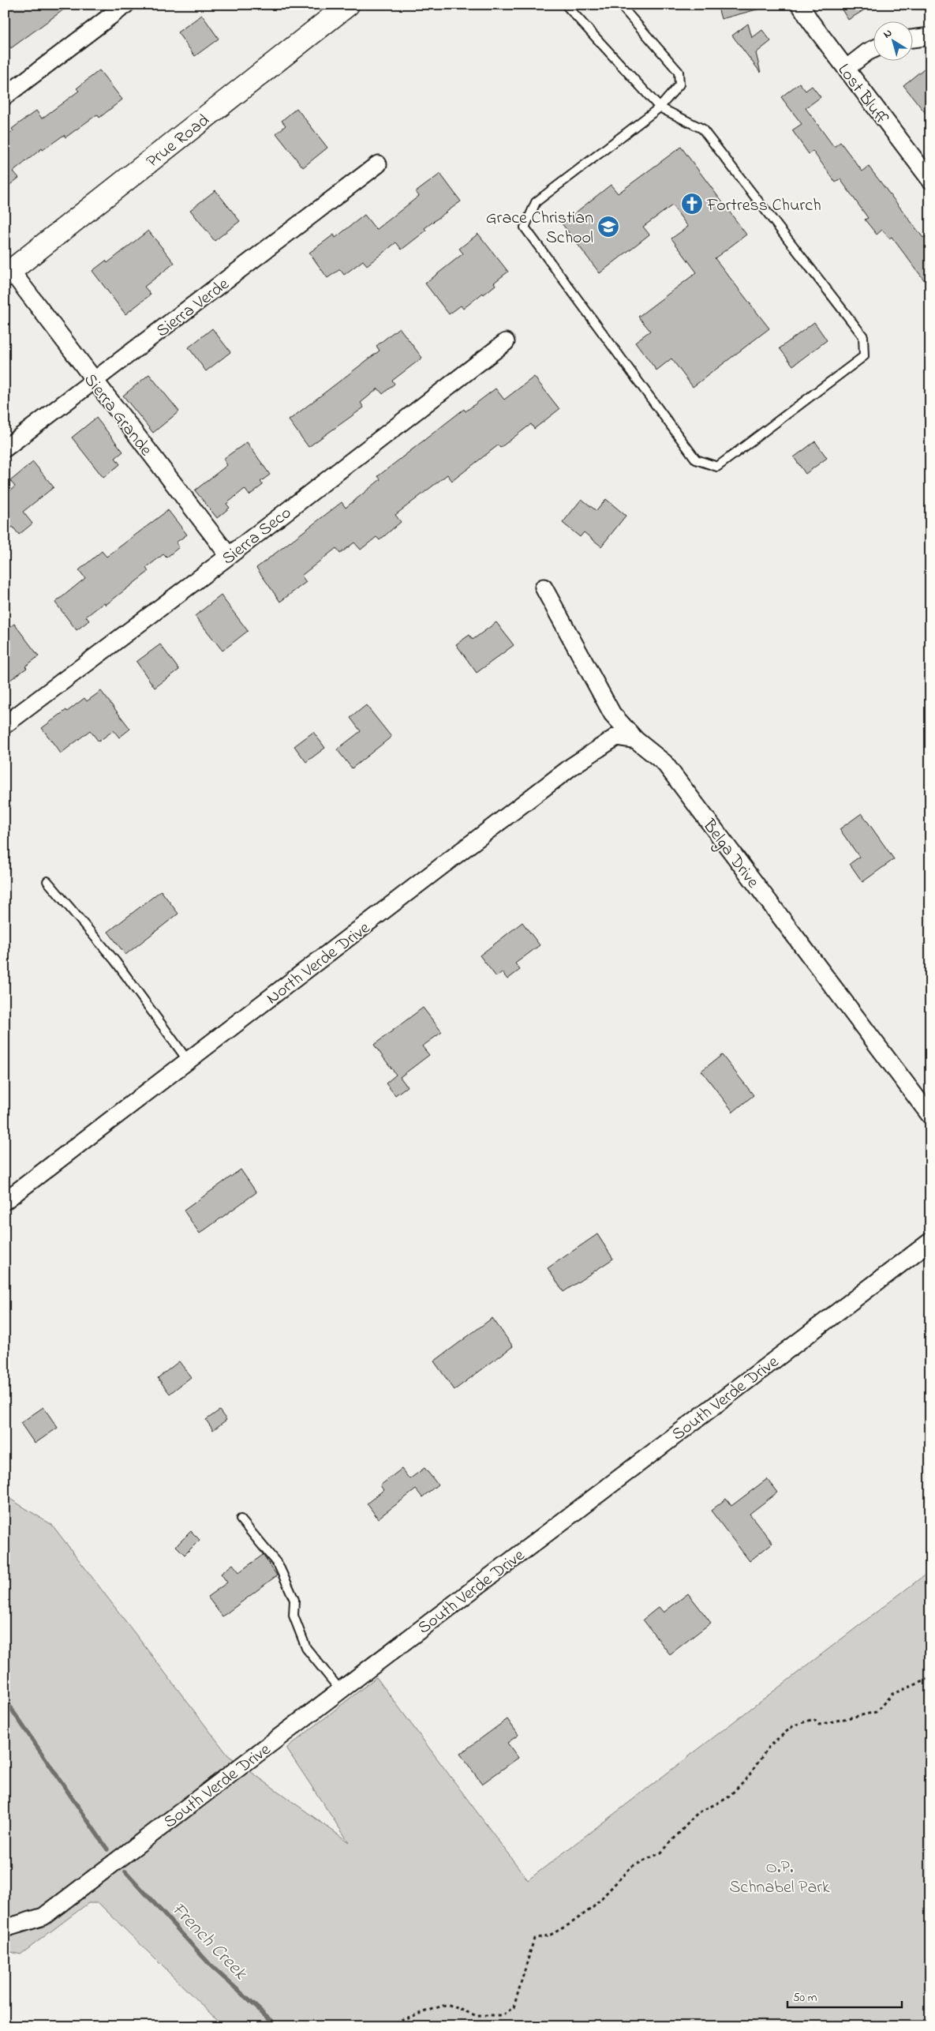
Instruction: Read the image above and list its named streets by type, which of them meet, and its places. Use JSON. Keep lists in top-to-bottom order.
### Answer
{
  "streets": {
    "main road": ["Prue Road"],
    "street": [
      "Lost Bluff",
      "Sierra Verde",
      "Sierra Grande",
      "Sierra Seco",
      "Belga Drive",
      "North Verde Drive",
      "South Verde Drive"
    ]
  },
  "crossings": [
    ["Prue Road", "Sierra Grande"],
    ["Sierra Verde", "Sierra Grande"],
    ["Sierra Grande", "Sierra Seco"],
    ["Belga Drive", "North Verde Drive"]
  ],
  "water": ["French Creek"],
  "parks": ["O.P. Schnabel Park"],
  "places": {
    "church": ["Fortress Church"],
    "school or university": ["Grace Christian School"]
  },
  "scale_bar": "50 m",
  "north": "top left"
}
